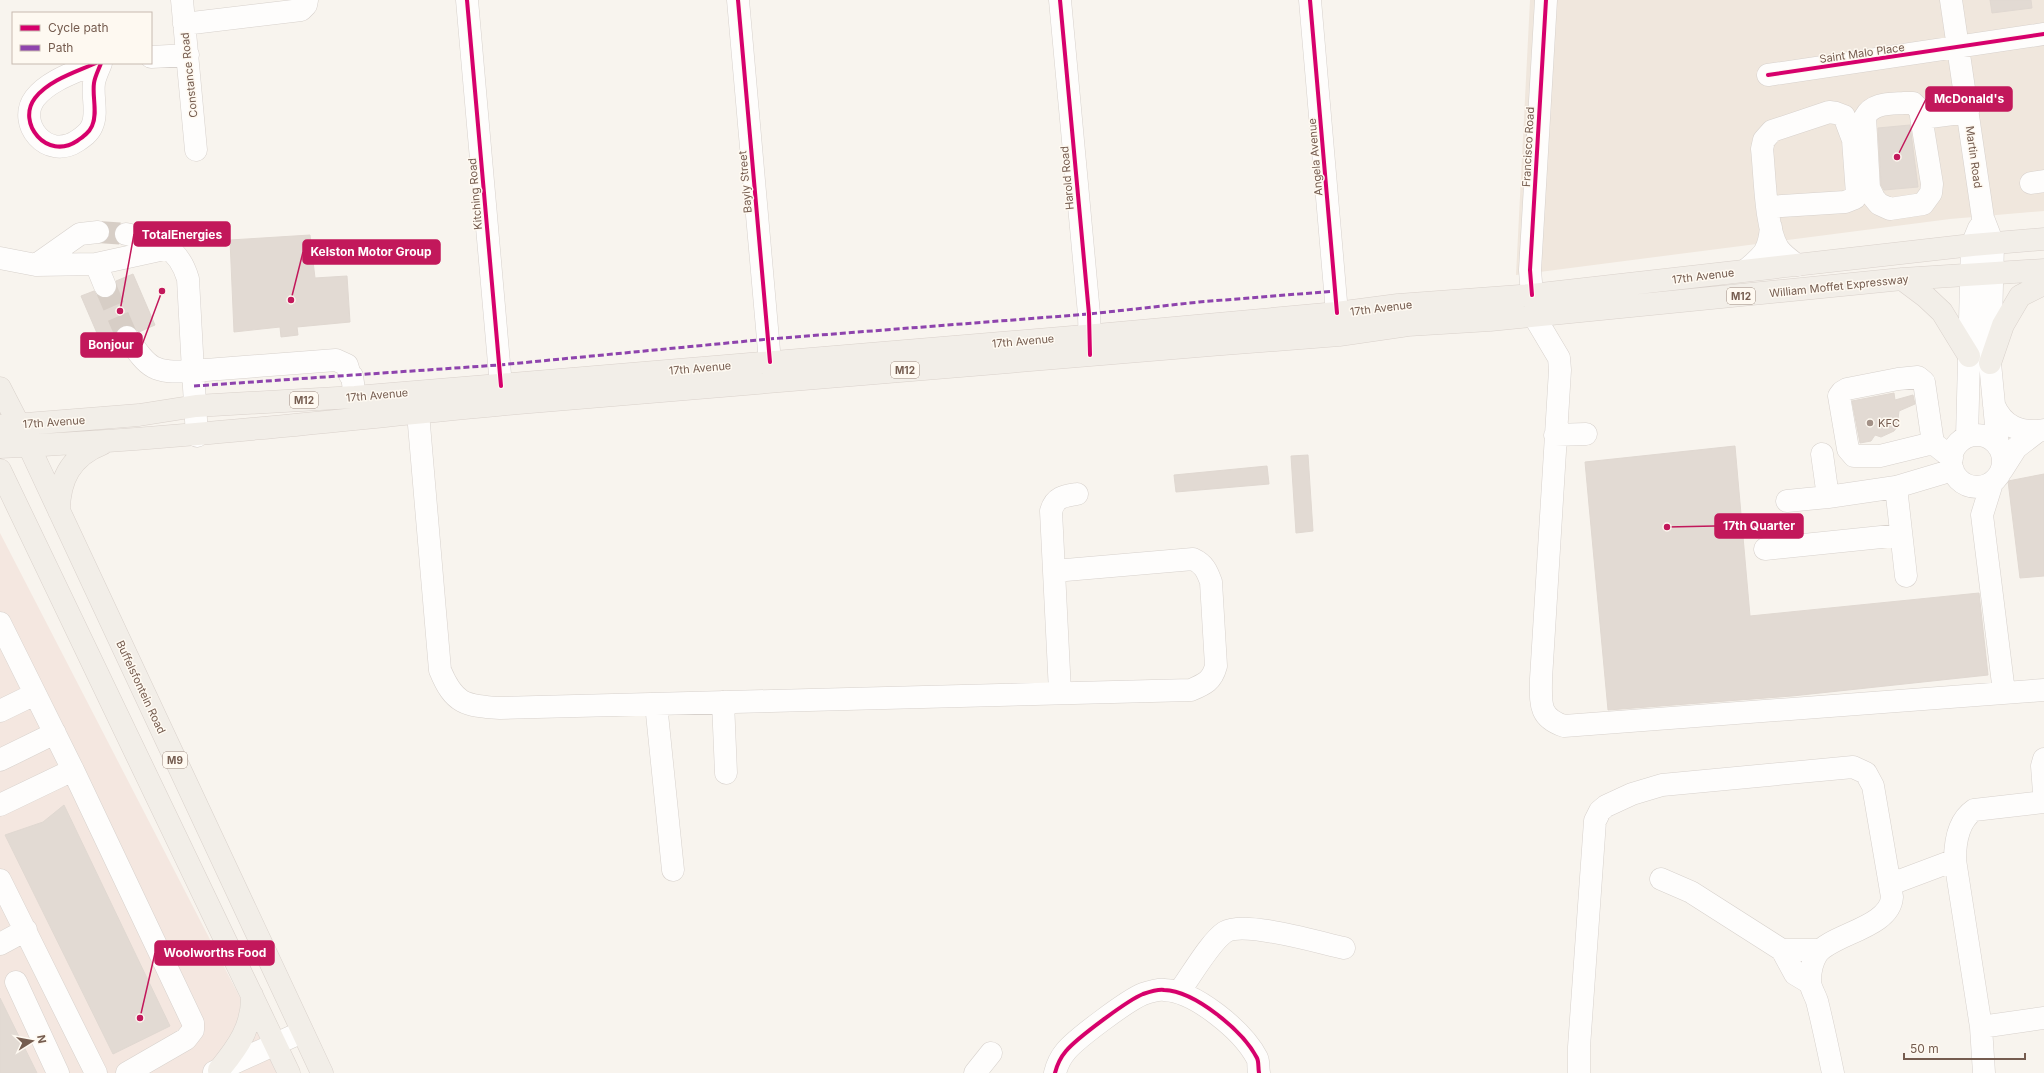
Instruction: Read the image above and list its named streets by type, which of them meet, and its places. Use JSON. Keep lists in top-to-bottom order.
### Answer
{
  "streets": {
    "main road": [
      "17th Avenue",
      "William Moffet Expressway",
      "M12",
      "Buffelsfontein Road",
      "M9"
    ],
    "street": [
      "Saint Malo Place",
      "Constance Road",
      "Francisco Road",
      "Angela Avenue",
      "Martin Road",
      "Harold Road",
      "Bayly Street",
      "Kitching Road"
    ]
  },
  "crossings": [
    ["Saint Malo Place", "Martin Road"],
    ["Francisco Road", "17th Avenue"],
    ["Francisco Road", "William Moffet Expressway"],
    ["Angela Avenue", "17th Avenue"],
    ["Martin Road", "17th Avenue"],
    ["Harold Road", "17th Avenue"],
    ["Bayly Street", "17th Avenue"],
    ["Kitching Road", "17th Avenue"],
    ["17th Avenue", "William Moffet Expressway"],
    ["17th Avenue", "Buffelsfontein Road"]
  ],
  "places": [
    "McDonald's",
    "Bonjour",
    "Kelston Motor Group",
    "TotalEnergies",
    "KFC",
    "17th Quarter",
    "Woolworths Food"
  ],
  "legend": ["Cycle path", "Path"],
  "scale_bar": "50 m",
  "north": "right"
}
